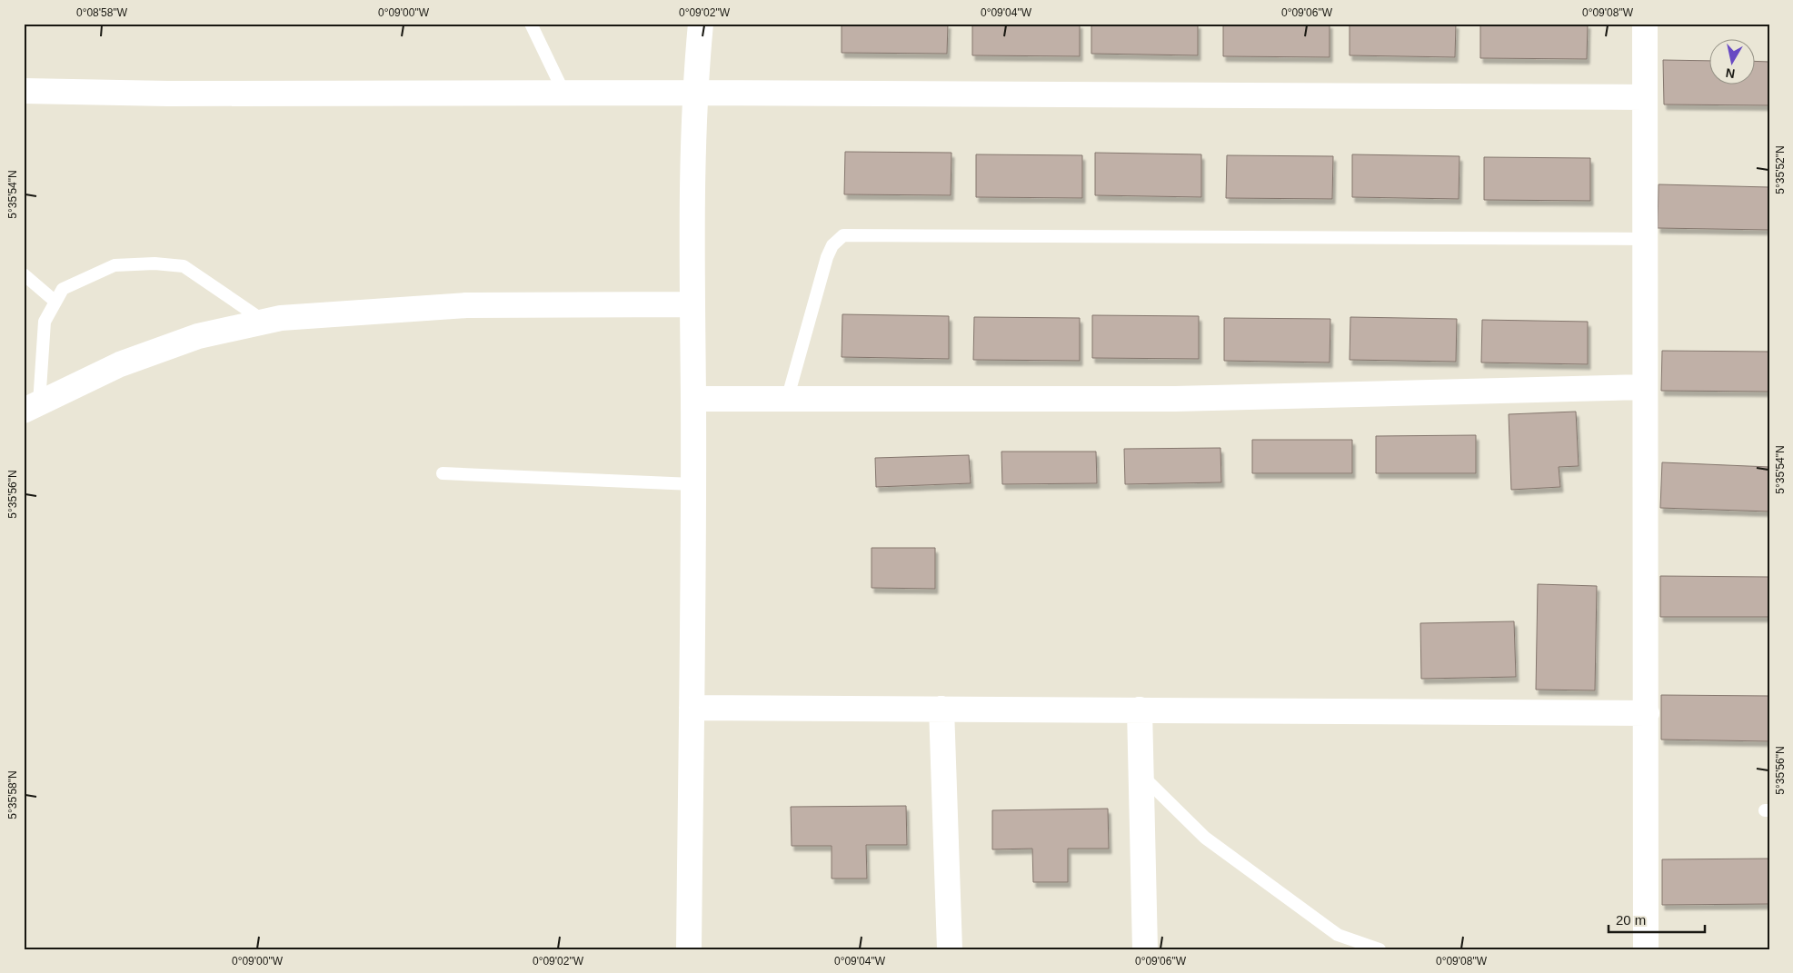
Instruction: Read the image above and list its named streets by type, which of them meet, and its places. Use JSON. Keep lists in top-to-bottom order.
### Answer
{
  "scale_bar": "20 m",
  "north": "bottom",
  "coordinates": [
    "0°08'58\"W",
    "0°09'00\"W",
    "0°09'02\"W",
    "0°09'04\"W",
    "0°09'06\"W",
    "0°09'08\"W",
    "5°35'52\"N",
    "5°35'54\"N",
    "5°35'56\"N",
    "5°35'58\"N"
  ]
}
